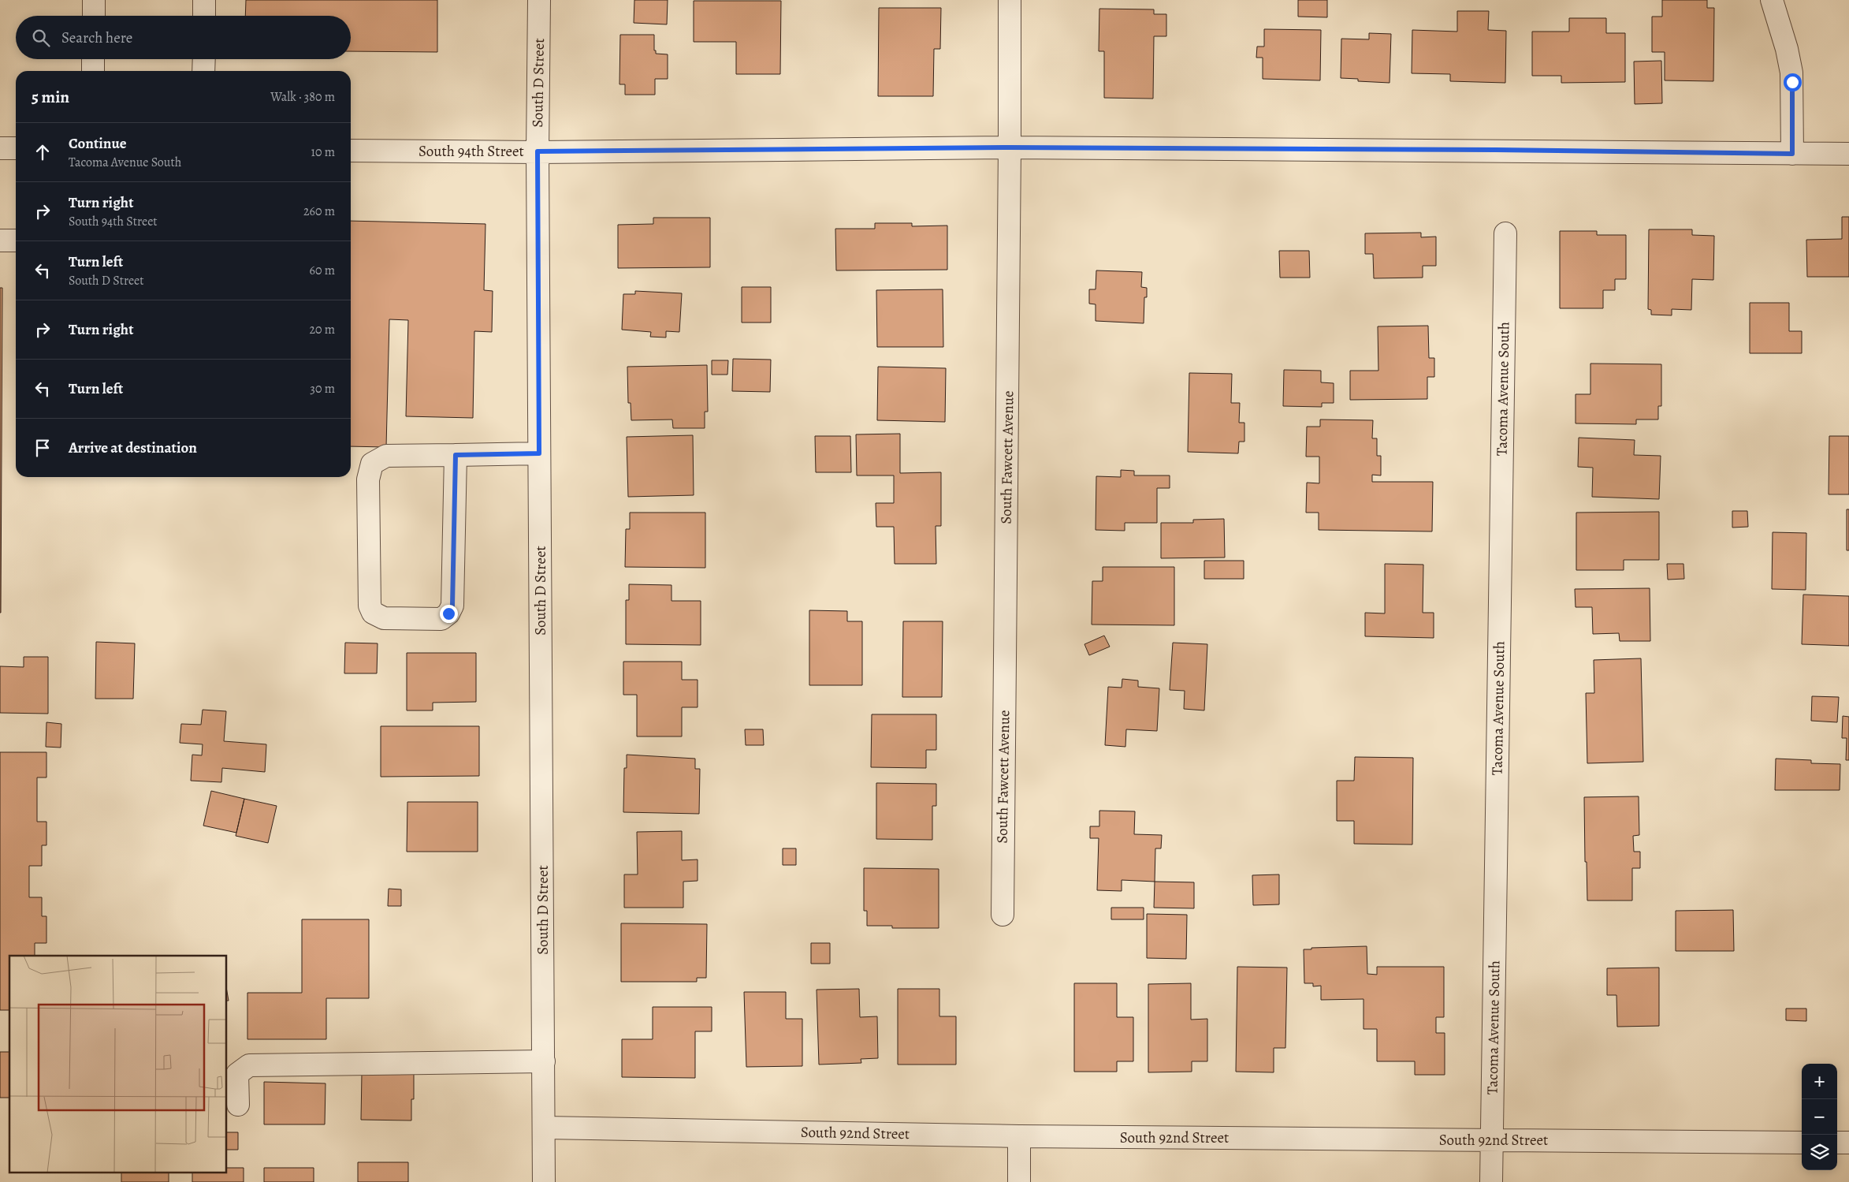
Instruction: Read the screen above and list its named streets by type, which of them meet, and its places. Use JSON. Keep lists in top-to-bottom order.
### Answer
{
  "streets": {
    "street": [
      "South D Street",
      "South 94th Street",
      "Tacoma Avenue South",
      "South Fawcett Avenue",
      "South 92nd Street"
    ]
  },
  "crossings": [
    ["South D Street", "South 94th Street"],
    ["South D Street", "South 92nd Street"],
    ["South 94th Street", "South Fawcett Avenue"],
    ["Tacoma Avenue South", "South 92nd Street"]
  ],
  "page": {
    "search": "Search here",
    "heading": ["5 min", "Walk · 380 m"],
    "list": [
      ["Continue", "Tacoma Avenue South", "10 m"],
      ["Turn right", "South 94th Street", "260 m"],
      ["Turn left", "South D Street", "60 m"],
      ["Turn right", "20 m"],
      ["Turn left", "30 m"],
      "Arrive at destination"
    ],
    "map_buttons": ["+", "−"]
  }
}
